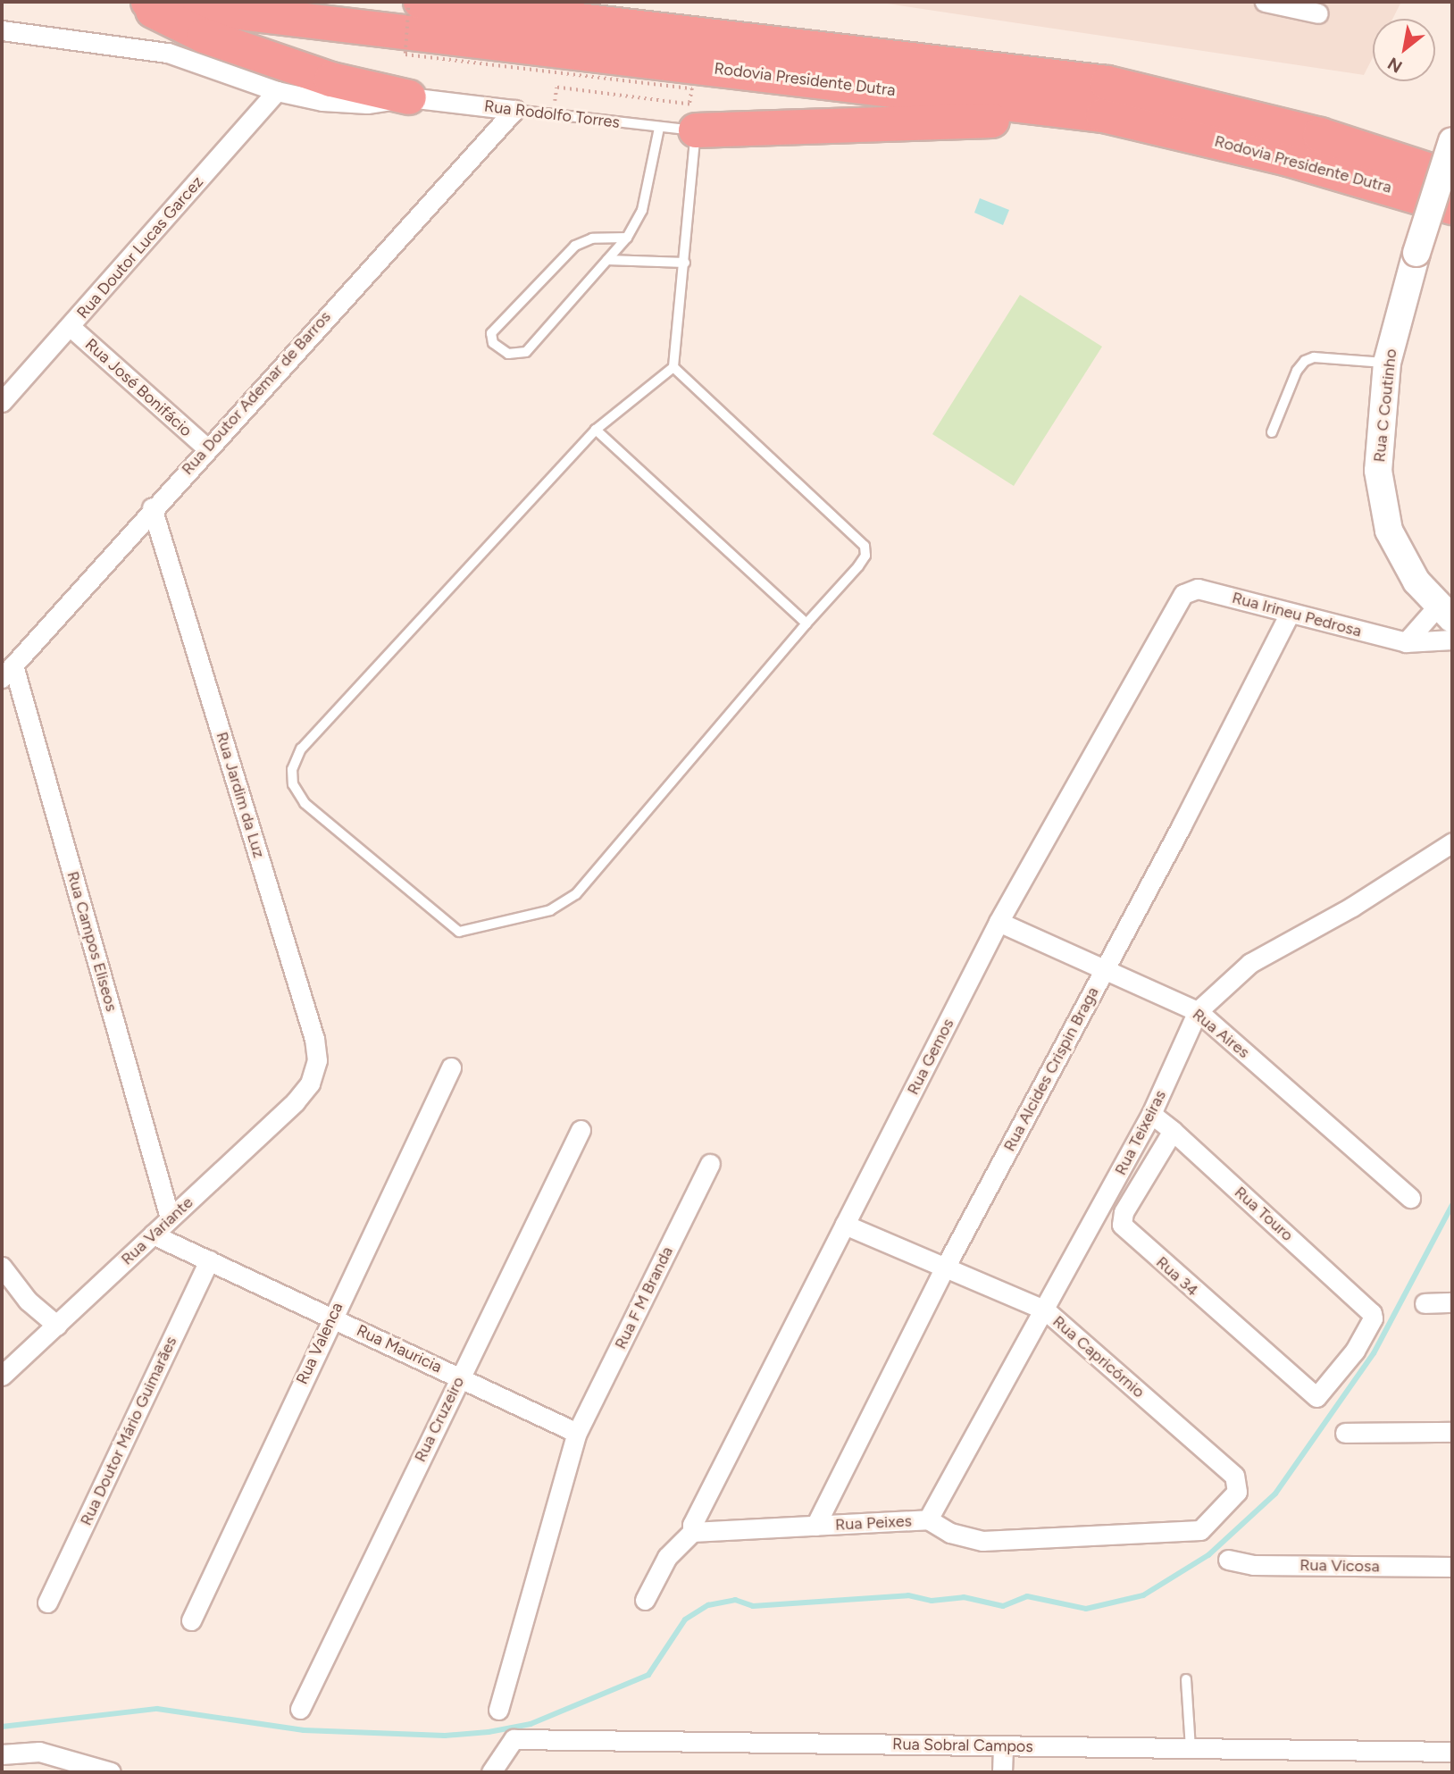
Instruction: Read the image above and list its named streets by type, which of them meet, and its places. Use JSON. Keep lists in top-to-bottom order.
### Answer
{
  "streets": {
    "highway": ["Rodovia Presidente Dutra"],
    "main road": ["Rua C Coutinho"],
    "street": [
      "Rua Rodolfo Torres",
      "Rua Doutor Lucas Garcez",
      "Rua José Bonifácio",
      "Rua Doutor Ademar de Barros",
      "Rua Irineu Pedrosa",
      "Rua Jardim da Luz",
      "Rua Campos Eliseos",
      "Rua Aires",
      "Rua Gemos",
      "Rua Alcides Crispin Braga",
      "Rua Teixeiras",
      "Rua Touro",
      "Rua Variante",
      "Rua 34",
      "Rua F M Branda",
      "Rua Valenca",
      "Rua Mauricia",
      "Rua Capricórnio",
      "Rua Cruzeiro",
      "Rua Doutor Mário Guimarães",
      "Rua Peixes",
      "Rua Vicosa",
      "Rua Sobral Campos"
    ]
  },
  "crossings": [
    ["Rua Rodolfo Torres", "Rua Doutor Lucas Garcez"],
    ["Rua Rodolfo Torres", "Rua Doutor Ademar de Barros"],
    ["Rua Doutor Lucas Garcez", "Rua José Bonifácio"],
    ["Rua José Bonifácio", "Rua Doutor Ademar de Barros"],
    ["Rua Doutor Ademar de Barros", "Rua Jardim da Luz"],
    ["Rua Doutor Ademar de Barros", "Rua Campos Eliseos"],
    ["Rua Irineu Pedrosa", "Rua Gemos"],
    ["Rua Irineu Pedrosa", "Rua Alcides Crispin Braga"],
    ["Rua Jardim da Luz", "Rua Variante"],
    ["Rua Campos Eliseos", "Rua Variante"],
    ["Rua Aires", "Rua Gemos"],
    ["Rua Aires", "Rua Alcides Crispin Braga"],
    ["Rua Aires", "Rua Teixeiras"],
    ["Rua Gemos", "Rua Capricórnio"],
    ["Rua Gemos", "Rua Peixes"],
    ["Rua Alcides Crispin Braga", "Rua Capricórnio"],
    ["Rua Alcides Crispin Braga", "Rua Peixes"],
    ["Rua Teixeiras", "Rua Touro"],
    ["Rua Teixeiras", "Rua Capricórnio"],
    ["Rua Teixeiras", "Rua Peixes"],
    ["Rua Touro", "Rua 34"],
    ["Rua Variante", "Rua Mauricia"],
    ["Rua F M Branda", "Rua Mauricia"],
    ["Rua Valenca", "Rua Mauricia"],
    ["Rua Mauricia", "Rua Cruzeiro"],
    ["Rua Mauricia", "Rua Doutor Mário Guimarães"],
    ["Rua Capricórnio", "Rua Peixes"]
  ],
  "north": "bottom left"
}
